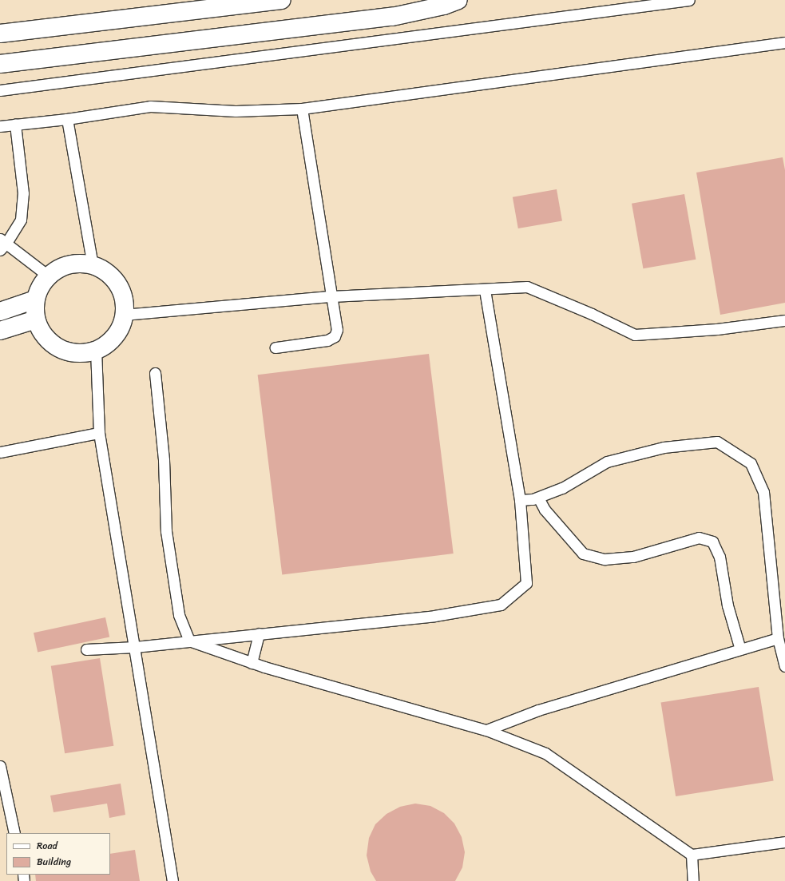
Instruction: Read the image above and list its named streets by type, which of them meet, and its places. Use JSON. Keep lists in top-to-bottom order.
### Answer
{
  "legend": ["Road", "Building"]
}
